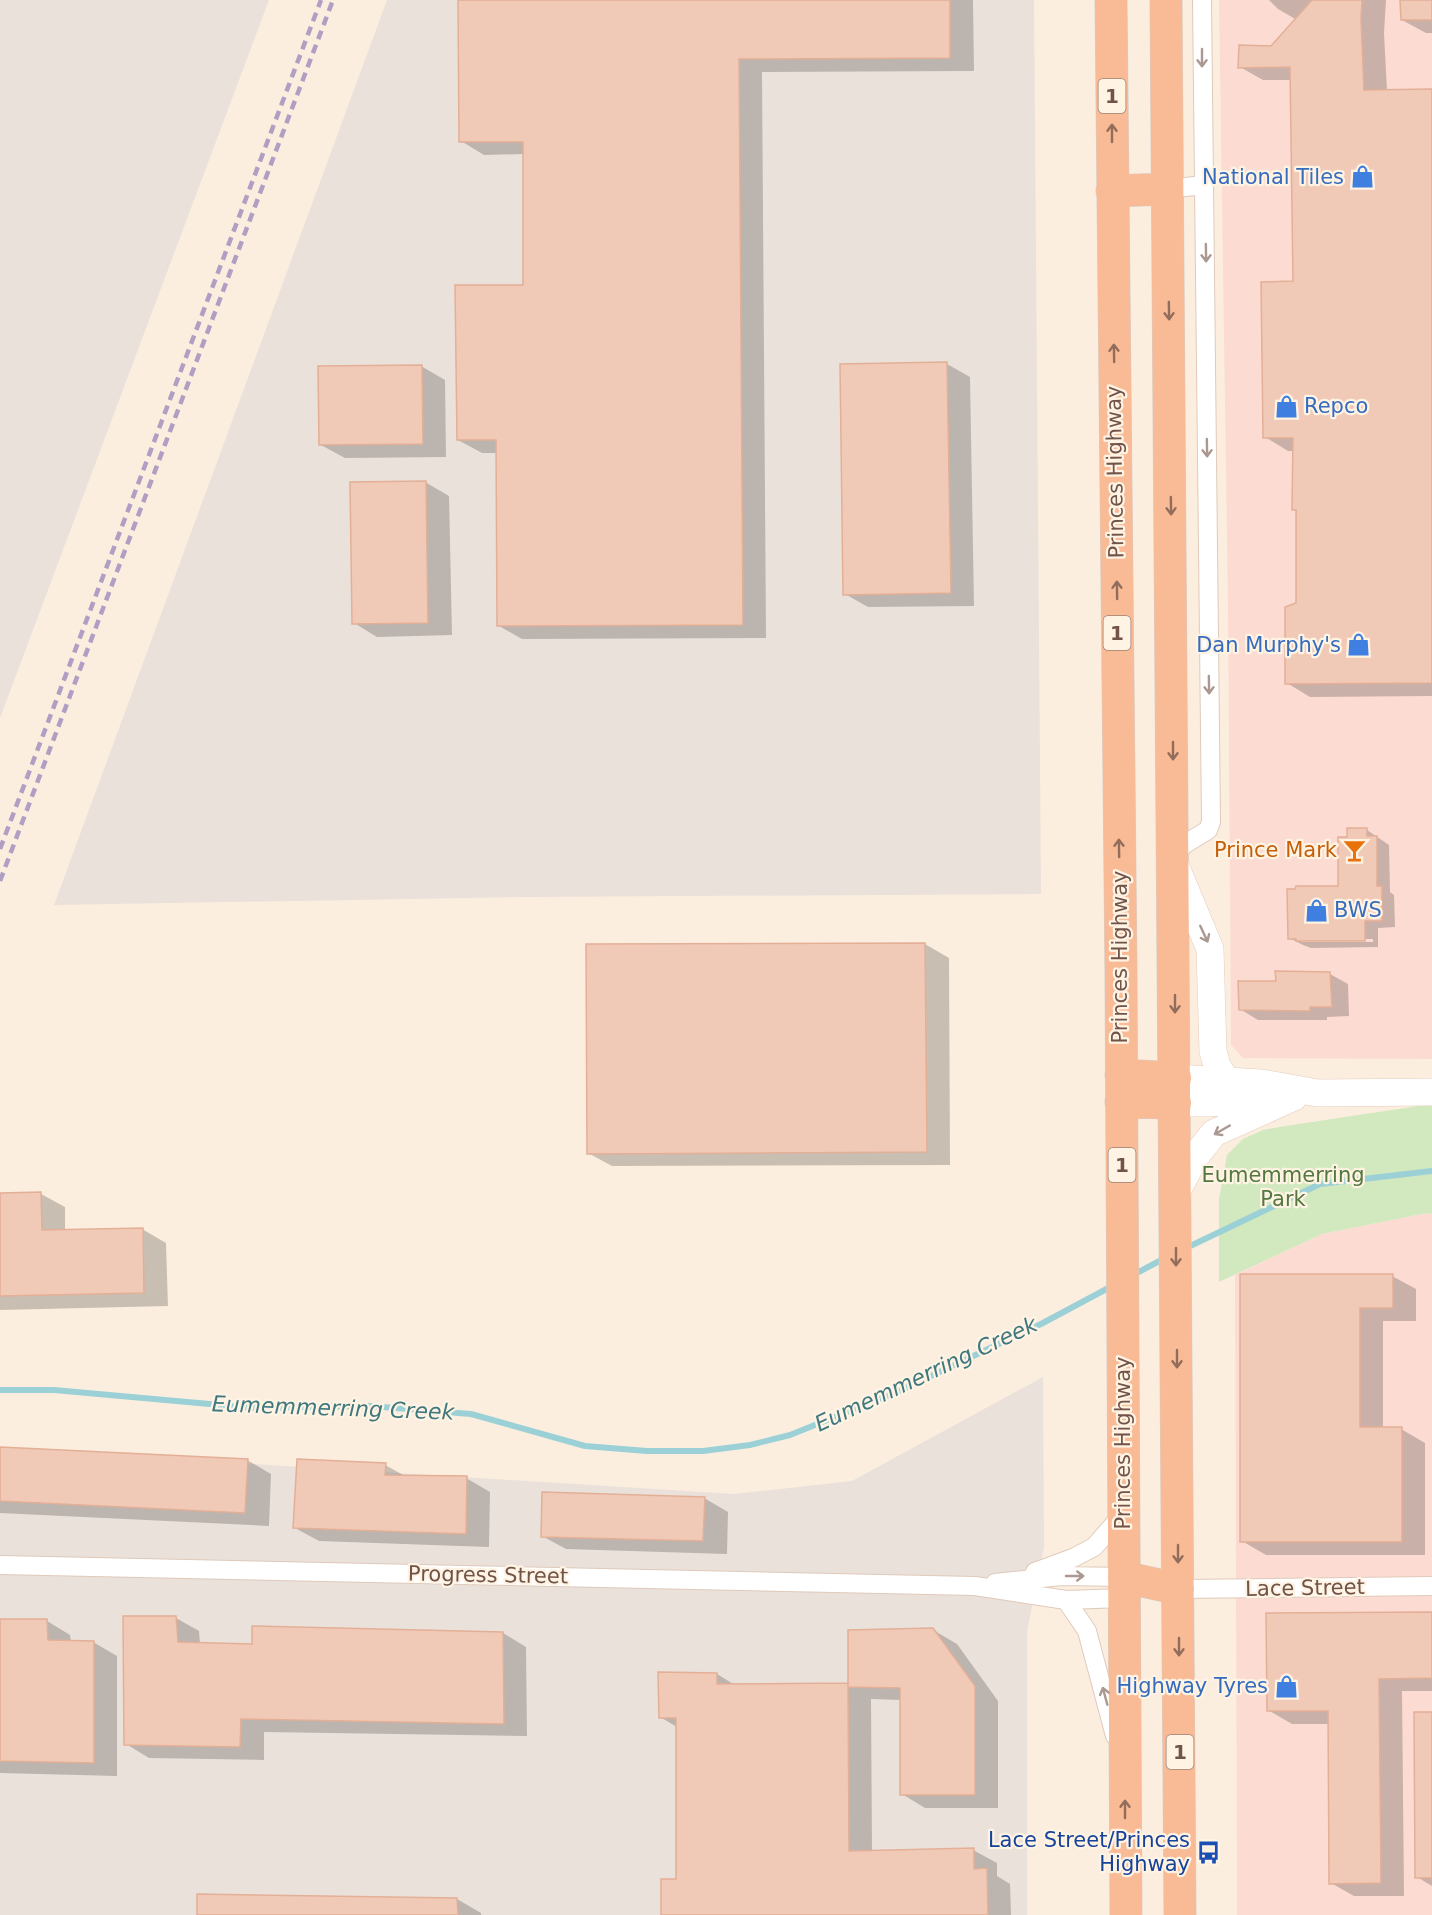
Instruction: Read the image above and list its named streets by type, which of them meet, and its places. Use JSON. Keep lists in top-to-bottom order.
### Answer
{
  "streets": {
    "highway": ["1", "Princes Highway"],
    "street": ["Progress Street", "Lace Street"]
  },
  "crossings": [
    ["1", "Lace Street"],
    ["Princes Highway", "Progress Street"]
  ],
  "water": ["Eumemmerring Creek"],
  "parks": ["Eumemmerring Park"],
  "places": {
    "shop": [
      "National Tiles",
      "Repco",
      "Dan Murphy's",
      "BWS",
      "Highway Tyres"
    ],
    "bar": ["Prince Mark"],
    "bus stop": ["Lace Street/Princes Highway"]
  }
}
